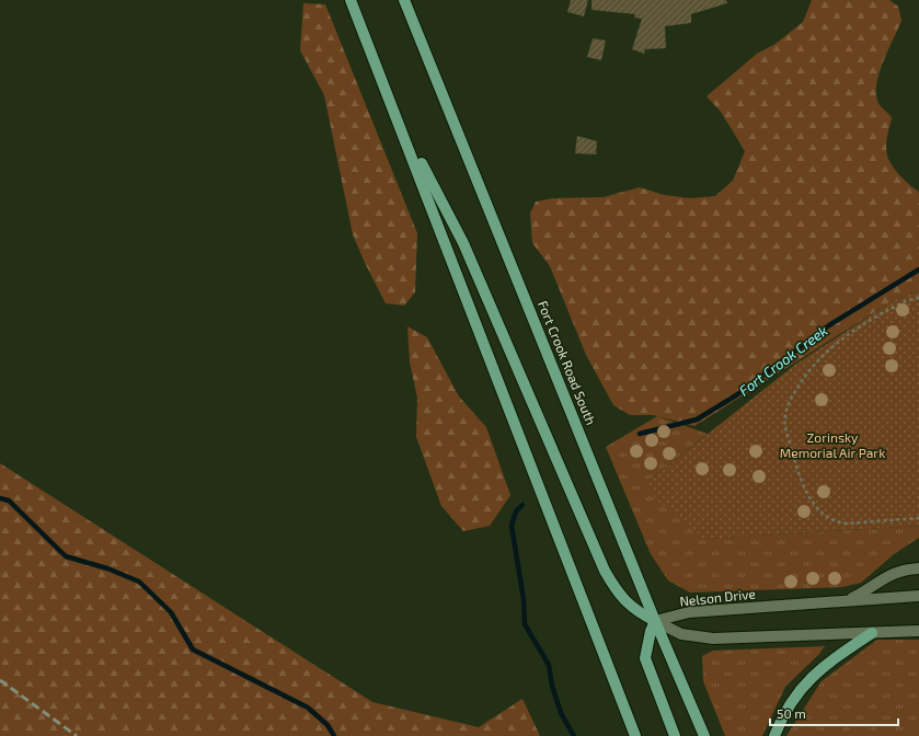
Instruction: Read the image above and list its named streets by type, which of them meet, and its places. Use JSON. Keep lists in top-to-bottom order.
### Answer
{
  "streets": {
    "main road": ["Fort Crook Road South"],
    "street": ["Nelson Drive"]
  },
  "crossings": [
    ["Fort Crook Road South", "Nelson Drive"]
  ],
  "water": ["Fort Crook Creek"],
  "parks": ["Zorinsky Memorial Air Park"],
  "scale_bar": "50 m"
}
